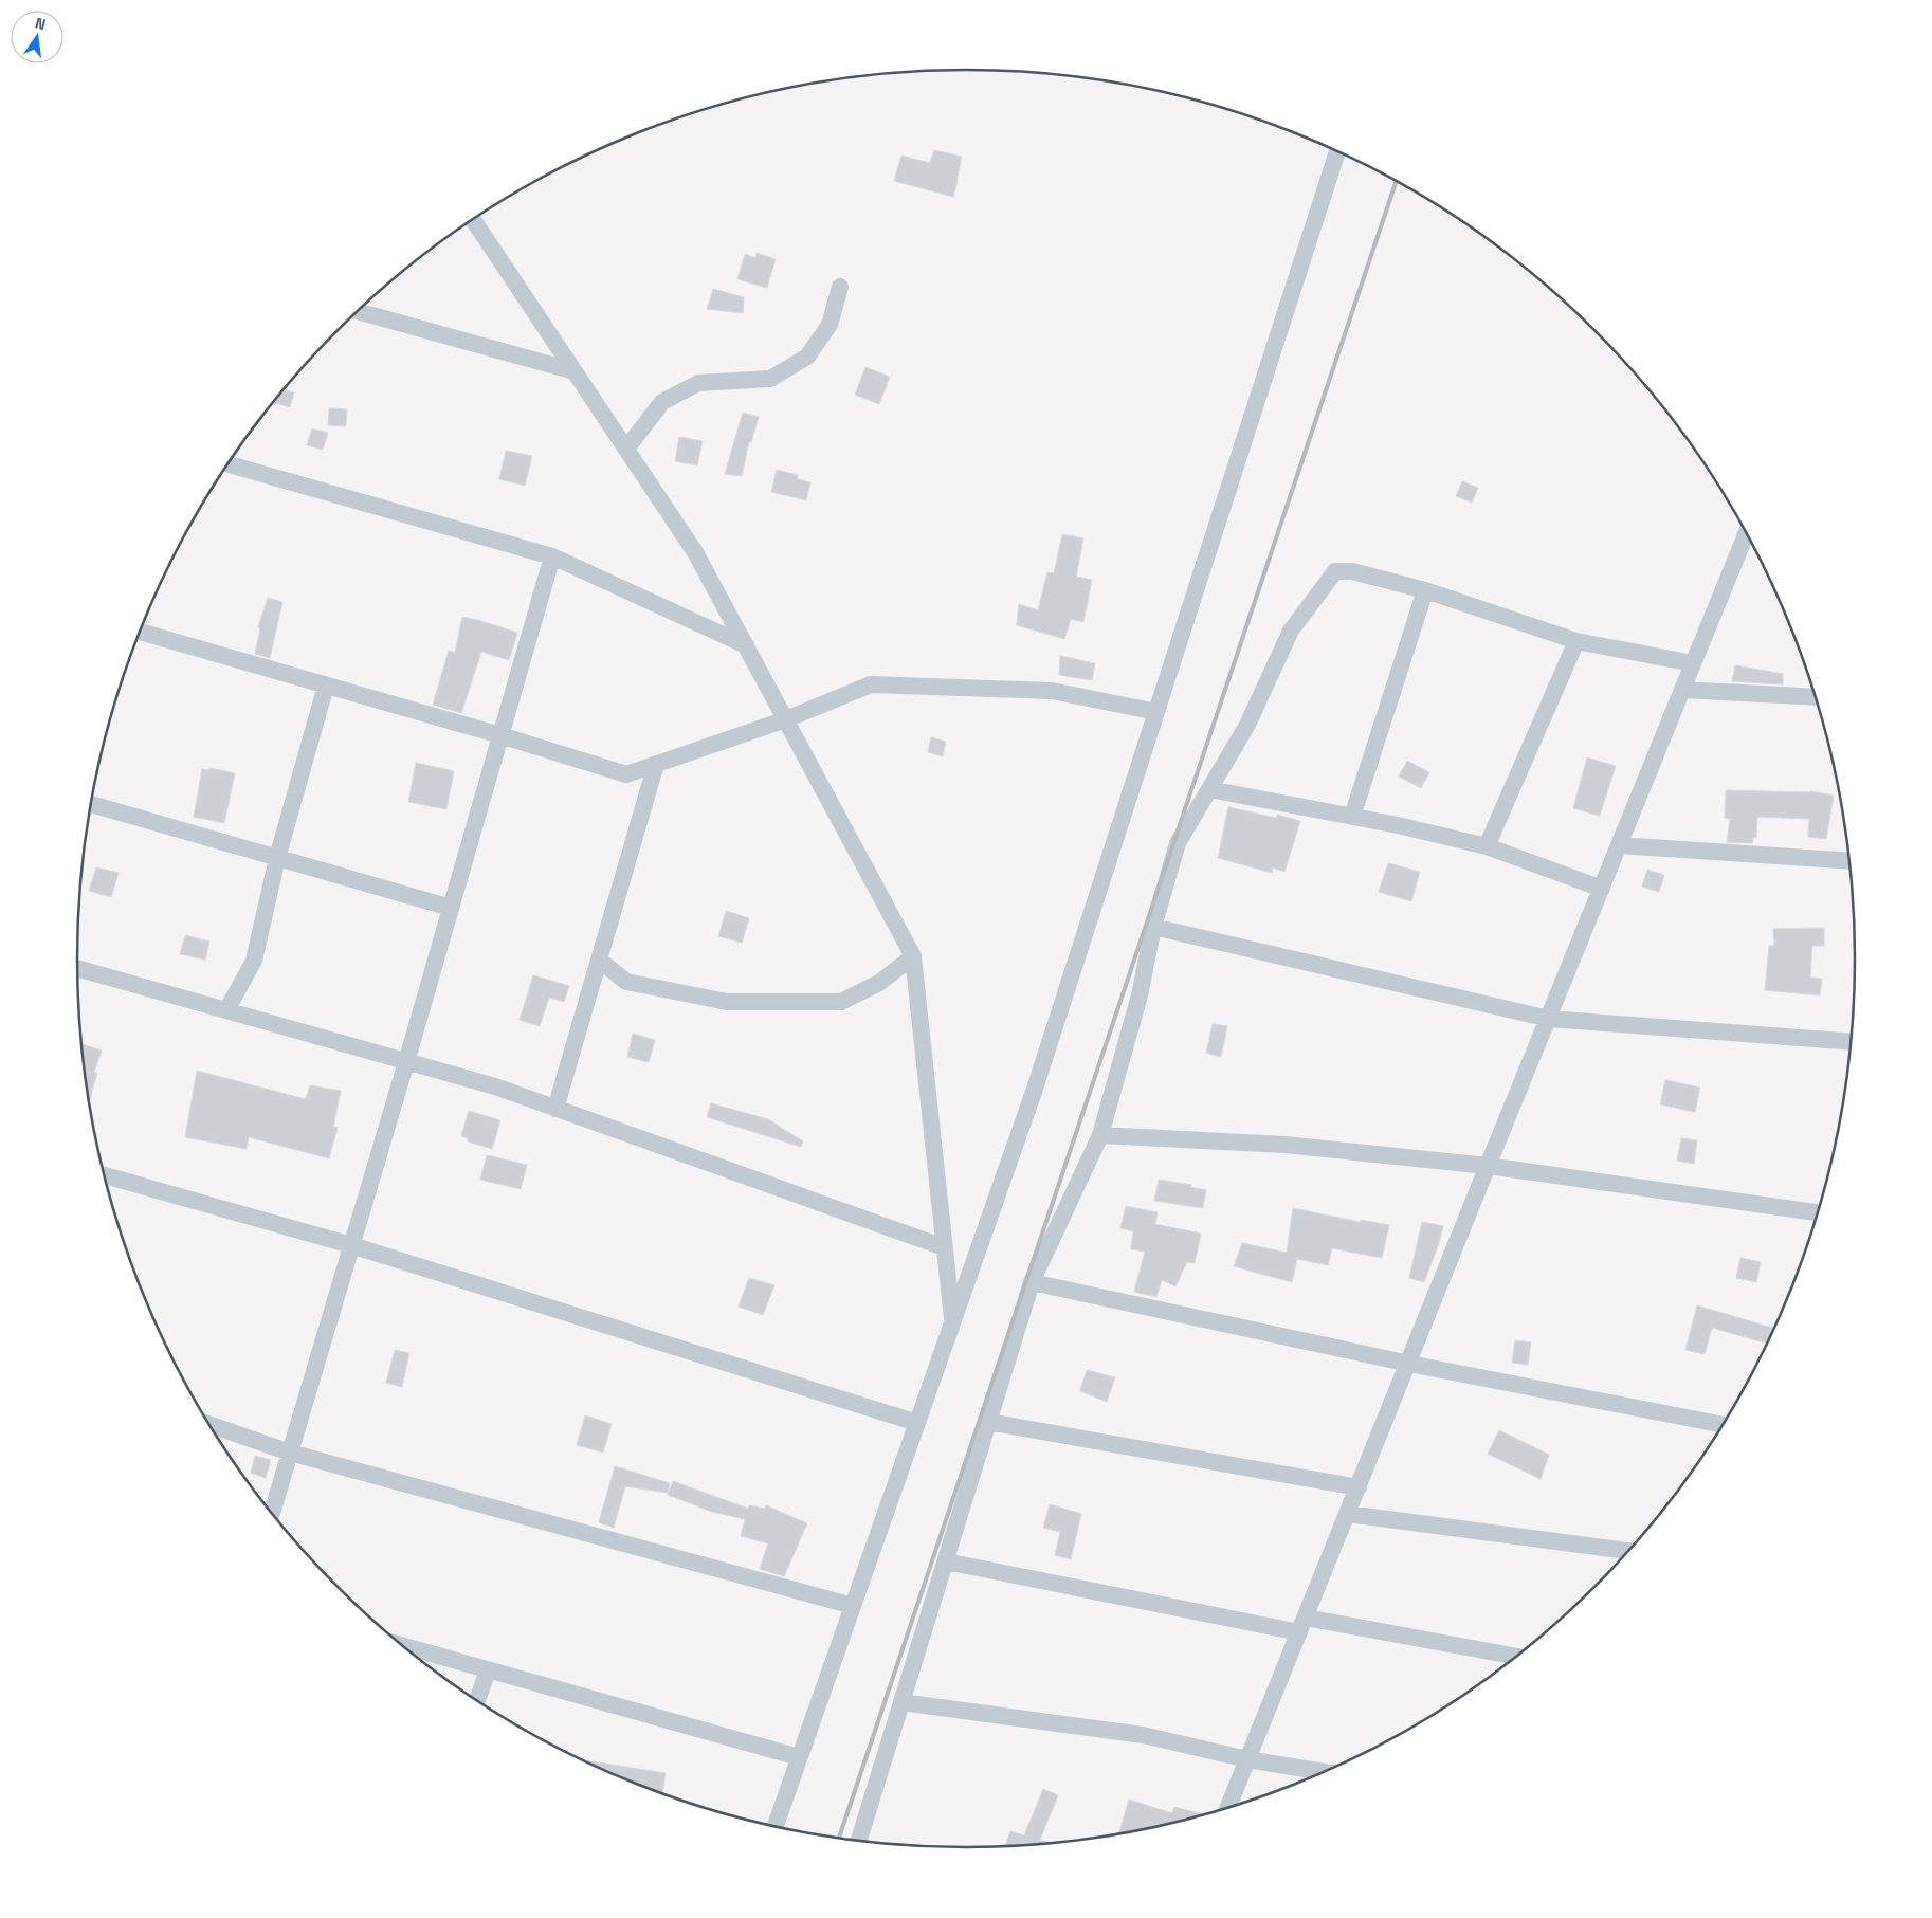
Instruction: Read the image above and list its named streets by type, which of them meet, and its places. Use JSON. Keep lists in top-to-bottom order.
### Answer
{
  "north": "top"
}
